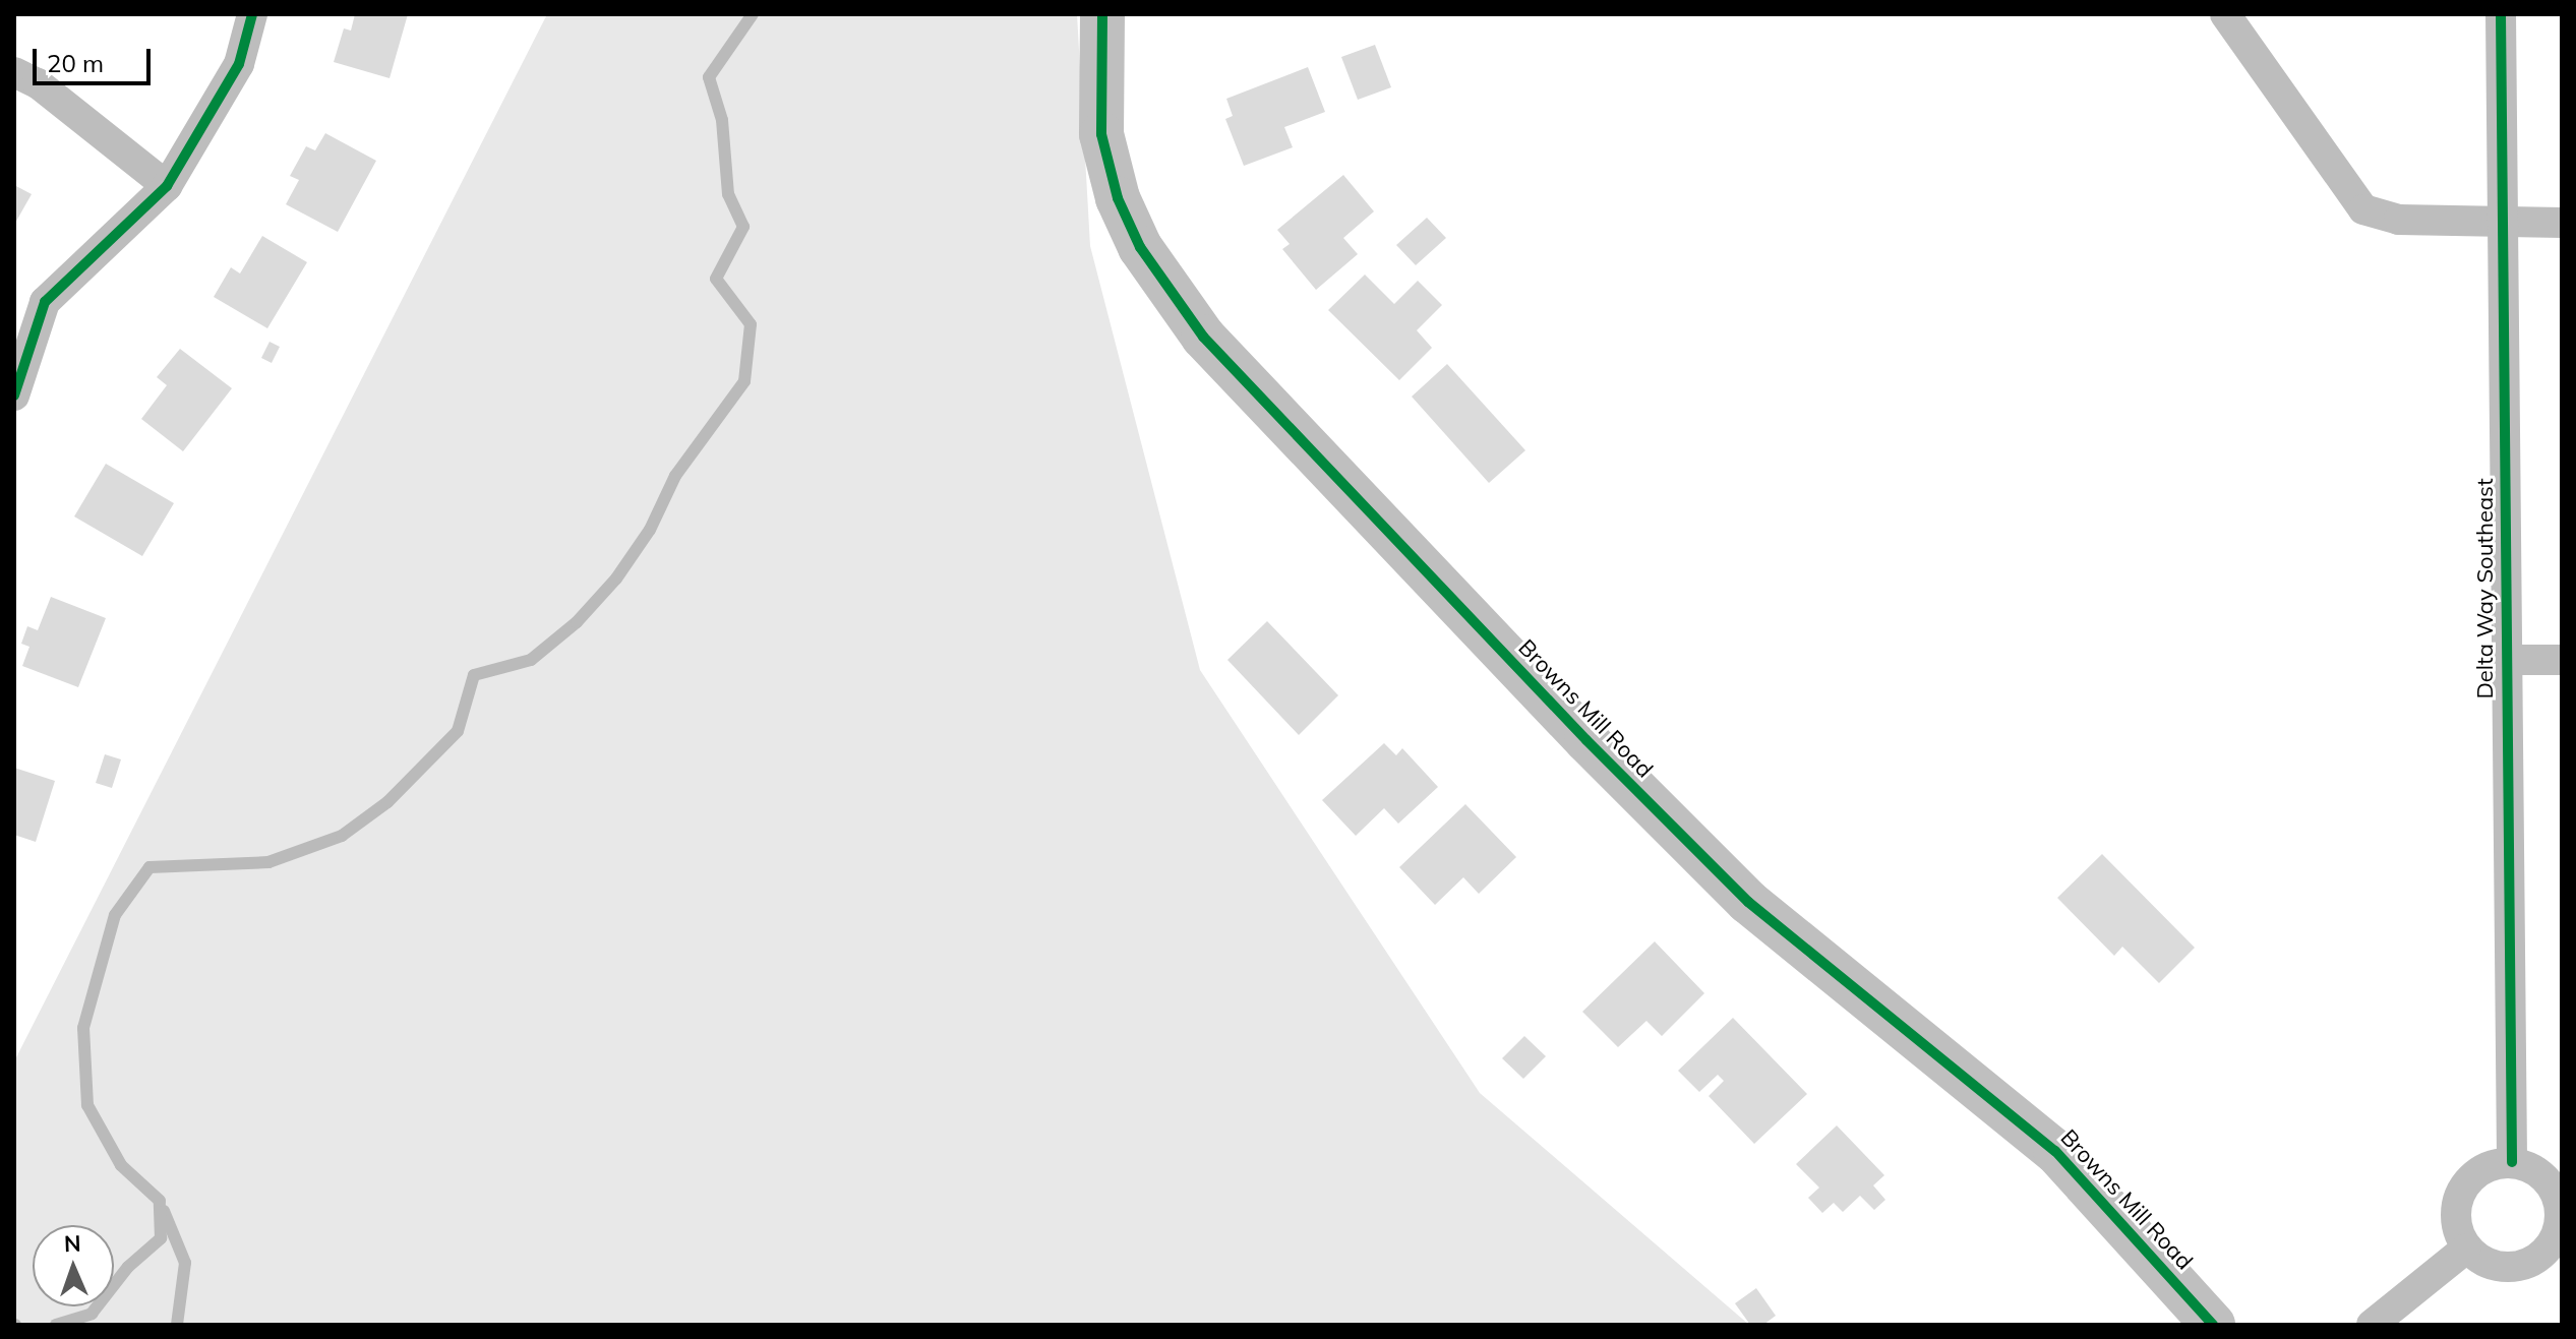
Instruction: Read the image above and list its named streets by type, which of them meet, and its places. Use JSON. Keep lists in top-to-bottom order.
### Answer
{
  "streets": {
    "street": ["Delta Way Southeast", "Browns Mill Road"]
  },
  "scale_bar": "20 m",
  "north": "top"
}
